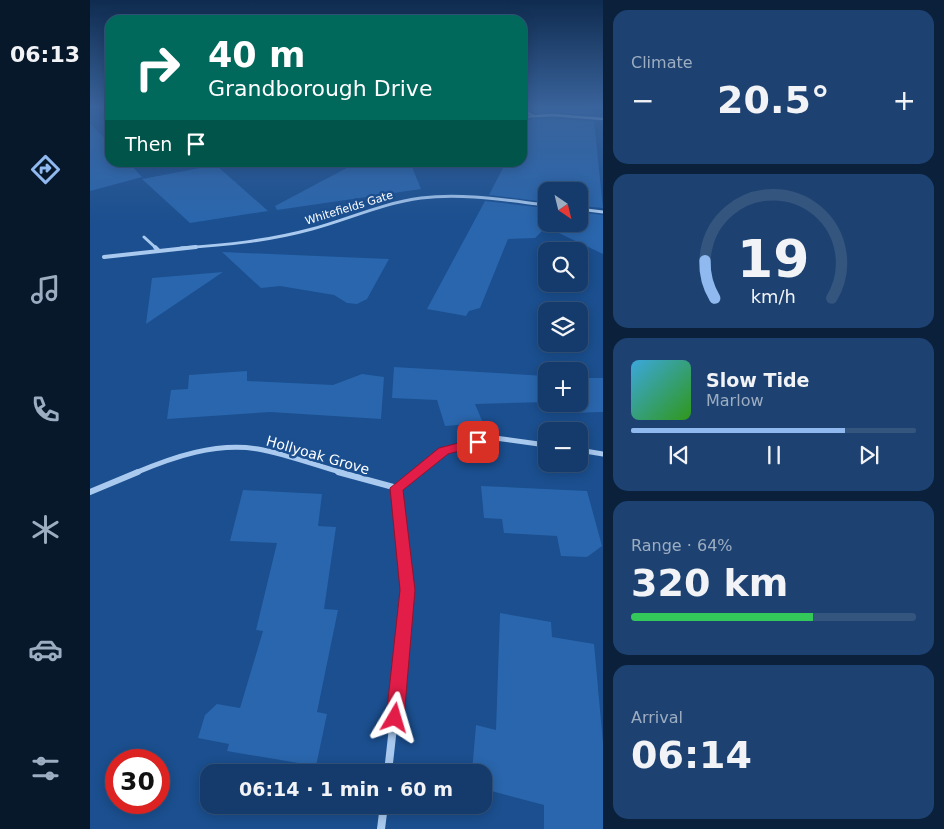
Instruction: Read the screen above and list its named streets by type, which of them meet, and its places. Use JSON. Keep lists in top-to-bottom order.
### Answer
{
  "streets": {
    "street": ["Whitefields Gate", "Hollyoak Grove"]
  },
  "north": "bottom right",
  "page": {
    "tabs": "06:13",
    "tile": [
      "Climate",
      ["Range · 64%", "320 km"],
      ["Arrival", "06:14"]
    ],
    "turn": ["40 m", "Grandborough Drive"],
    "heat": ["−", "20.5°", "+"],
    "then": "Then",
    "map_buttons": ["+", "−"],
    "song": ["Slow Tide", "Marlow"],
    "limit": "30",
    "trip": "06:14 · 1 min · 60 m",
    "gauge": ["19", "km/h"]
  }
}
